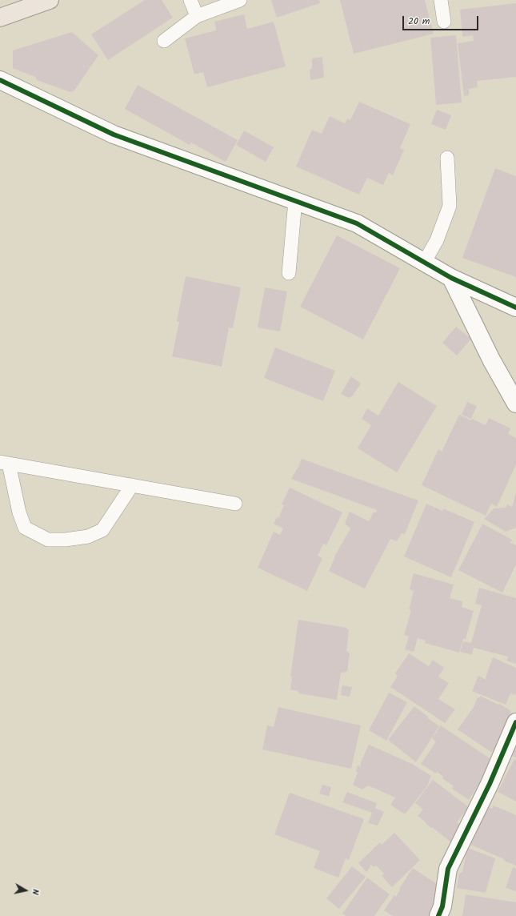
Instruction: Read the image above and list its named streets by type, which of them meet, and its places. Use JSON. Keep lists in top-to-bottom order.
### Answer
{
  "scale_bar": "20 m",
  "north": "right"
}
